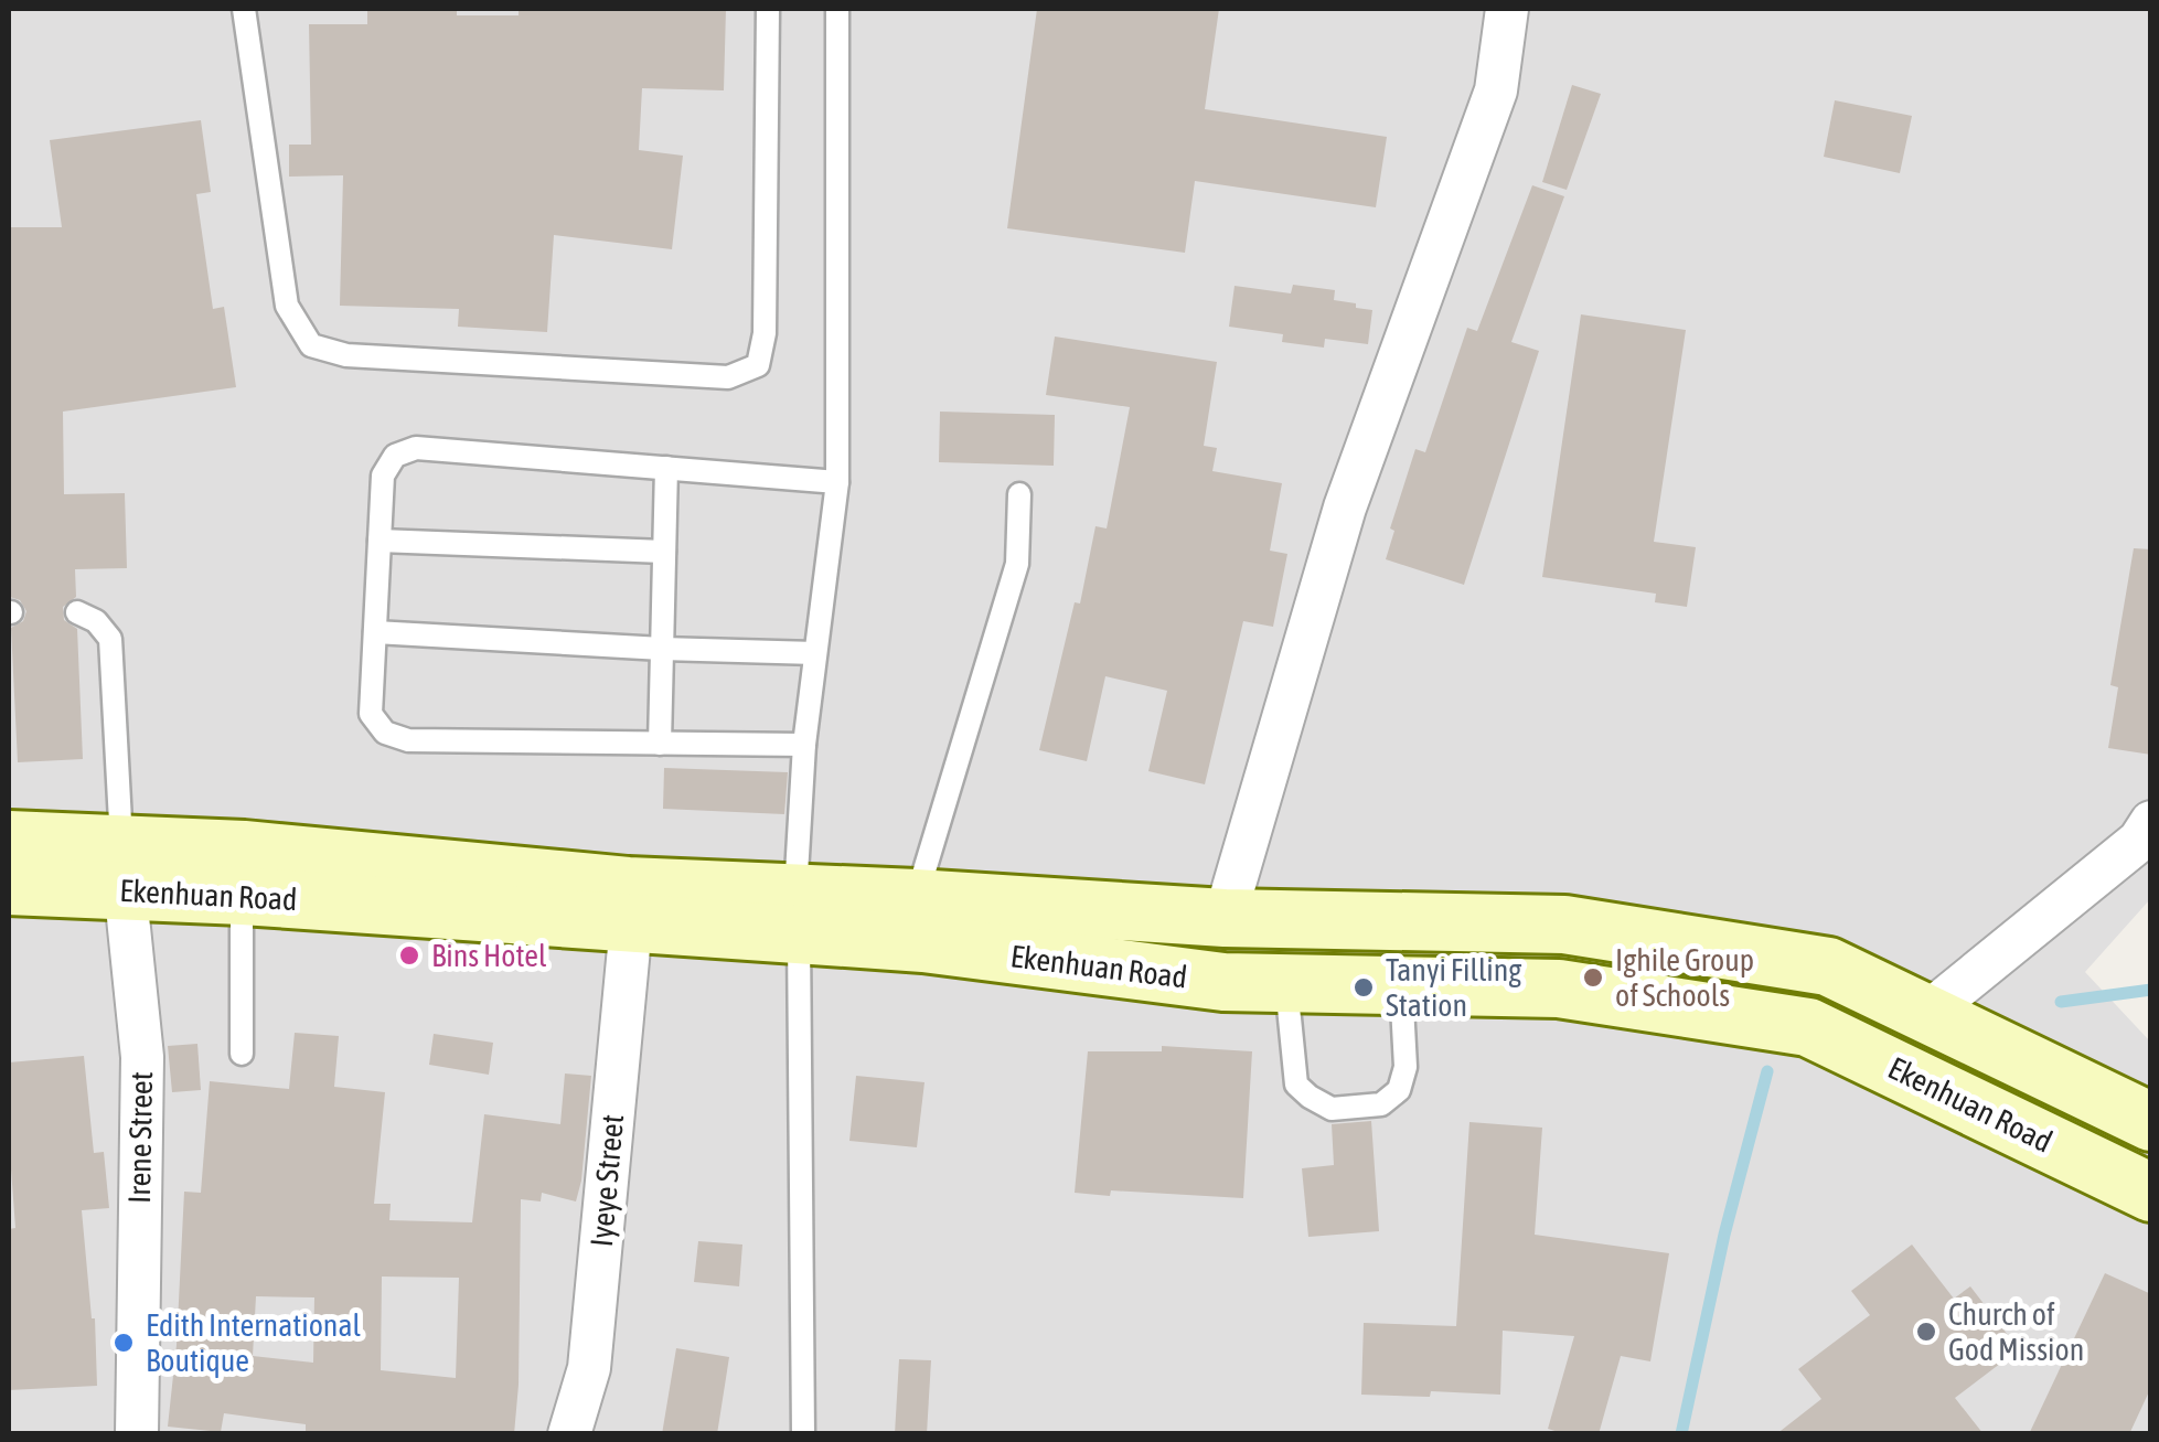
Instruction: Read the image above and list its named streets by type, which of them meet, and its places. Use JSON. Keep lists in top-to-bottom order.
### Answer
{
  "streets": {
    "main road": ["Ekenhuan Road"],
    "street": ["Irene Street", "Iyeye Street"]
  },
  "crossings": [
    ["Ekenhuan Road", "Irene Street"],
    ["Ekenhuan Road", "Iyeye Street"]
  ],
  "places": [
    "Bins Hotel",
    "Ighile Group of Schools",
    "Tanyi Filling Station",
    "Church of God Mission",
    "Edith International Boutique"
  ]
}
